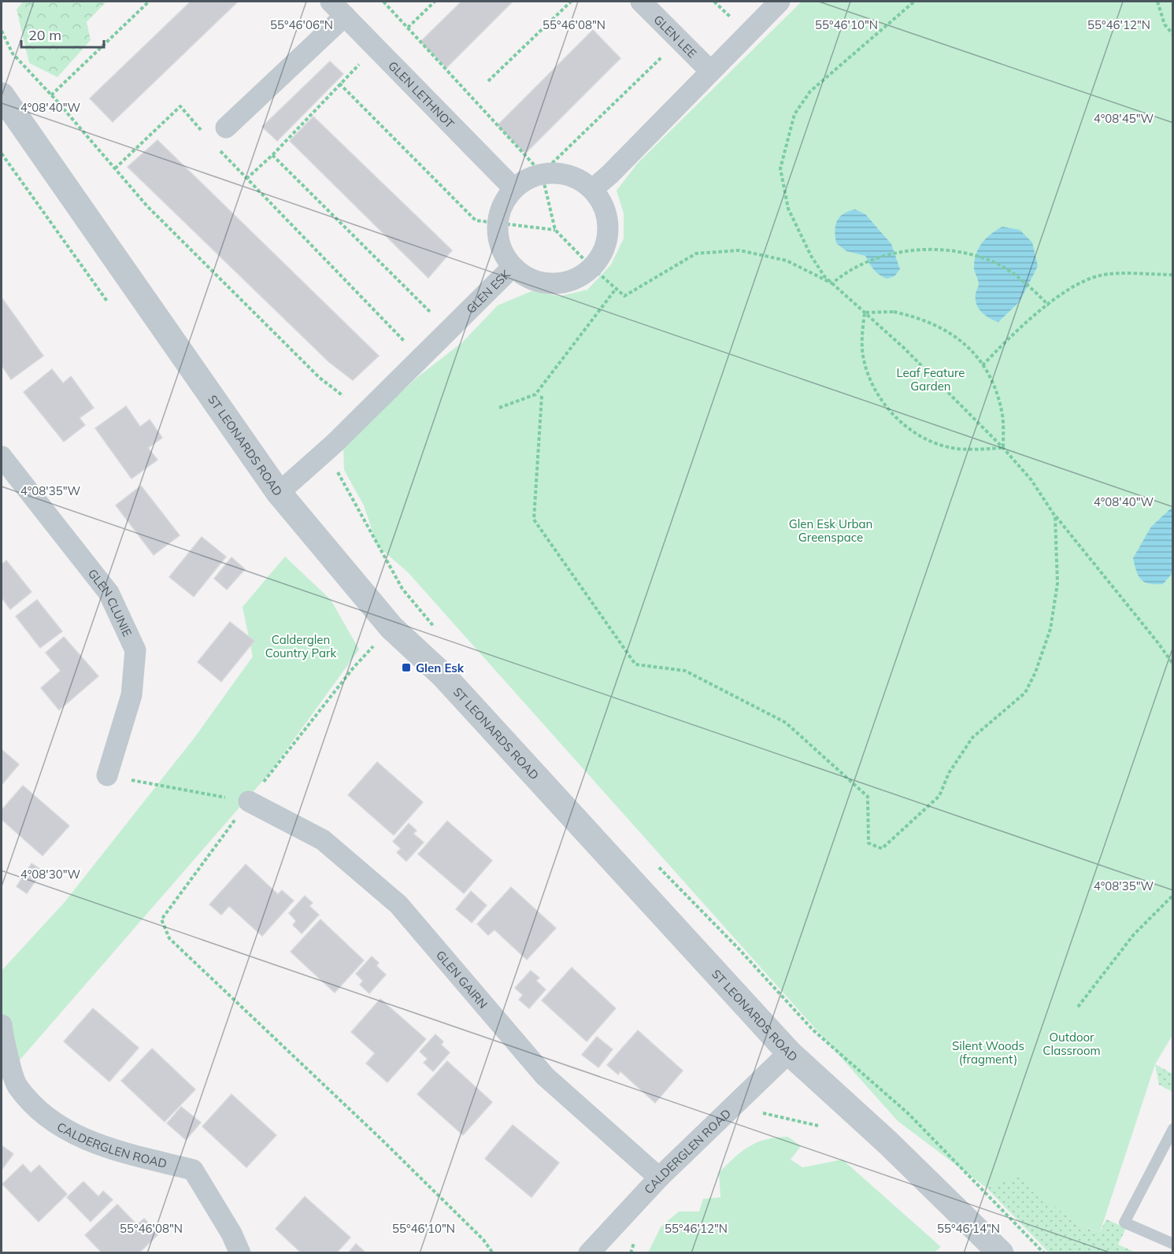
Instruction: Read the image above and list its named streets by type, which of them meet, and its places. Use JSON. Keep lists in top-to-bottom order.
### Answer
{
  "streets": {
    "street": [
      "GLEN LEE",
      "GLEN LETHNOT",
      "GLEN ESK",
      "ST LEONARDS ROAD",
      "GLEN CLUNIE",
      "GLEN GAIRN",
      "CALDERGLEN ROAD"
    ]
  },
  "crossings": [
    ["GLEN LETHNOT", "GLEN ESK"],
    ["GLEN ESK", "ST LEONARDS ROAD"],
    ["ST LEONARDS ROAD", "CALDERGLEN ROAD"],
    ["GLEN GAIRN", "CALDERGLEN ROAD"]
  ],
  "parks": [
    "Leaf Feature Garden",
    "Glen Esk Urban Greenspace",
    "Calderglen Country Park",
    "Outdoor Classroom",
    "Silent Woods (fragment)"
  ],
  "places": {
    "transit": ["Glen Esk"]
  },
  "scale_bar": "20 m",
  "coordinates": [
    "55°46'06\"N",
    "55°46'08\"N",
    "55°46'10\"N",
    "55°46'12\"N",
    "4°08'40\"W",
    "4°08'45\"W",
    "4°08'35\"W",
    "4°08'30\"W",
    "55°46'14\"N"
  ]
}
